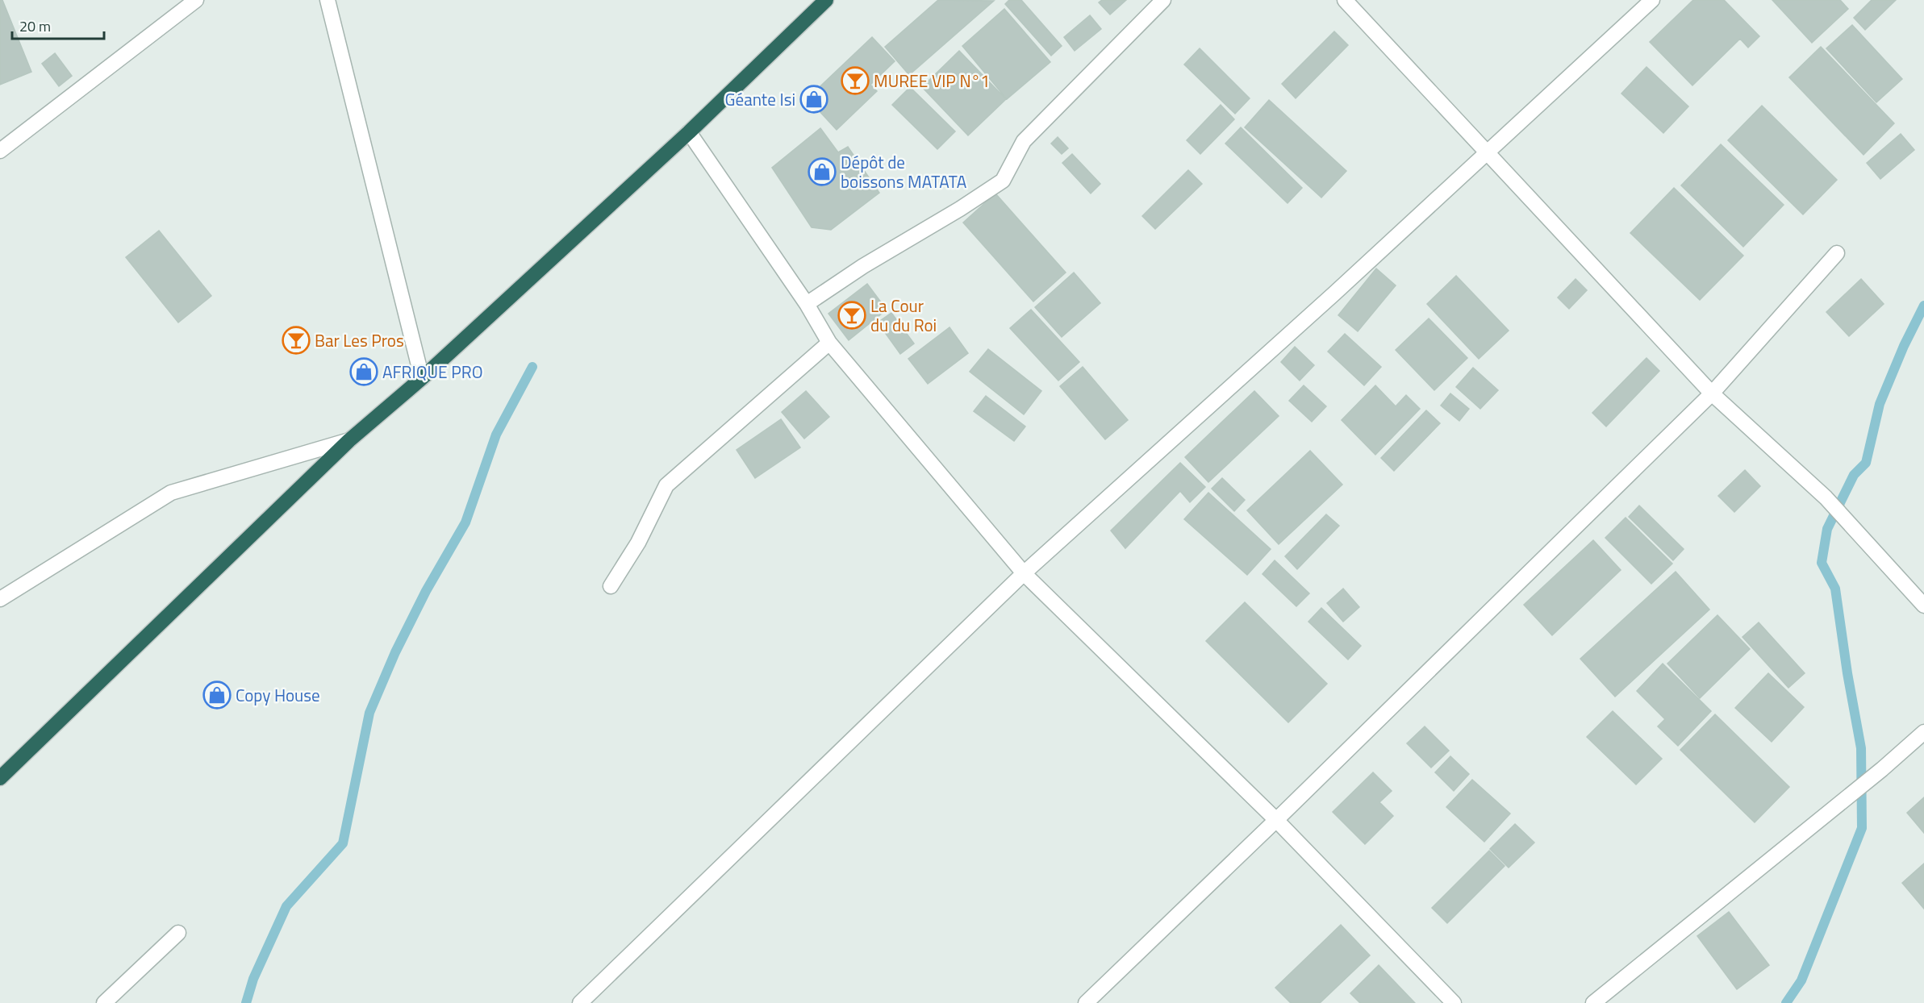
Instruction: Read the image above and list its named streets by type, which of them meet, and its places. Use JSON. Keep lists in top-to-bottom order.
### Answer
{
  "places": {
    "bar": ["MUREE VIP N°1", "La Cour du du Roi", "Bar Les Pros"],
    "shop": [
      "Géante Isi",
      "Dépôt de boissons MATATA",
      "AFRIQUE PRO",
      "Copy House"
    ]
  },
  "scale_bar": "20 m"
}
